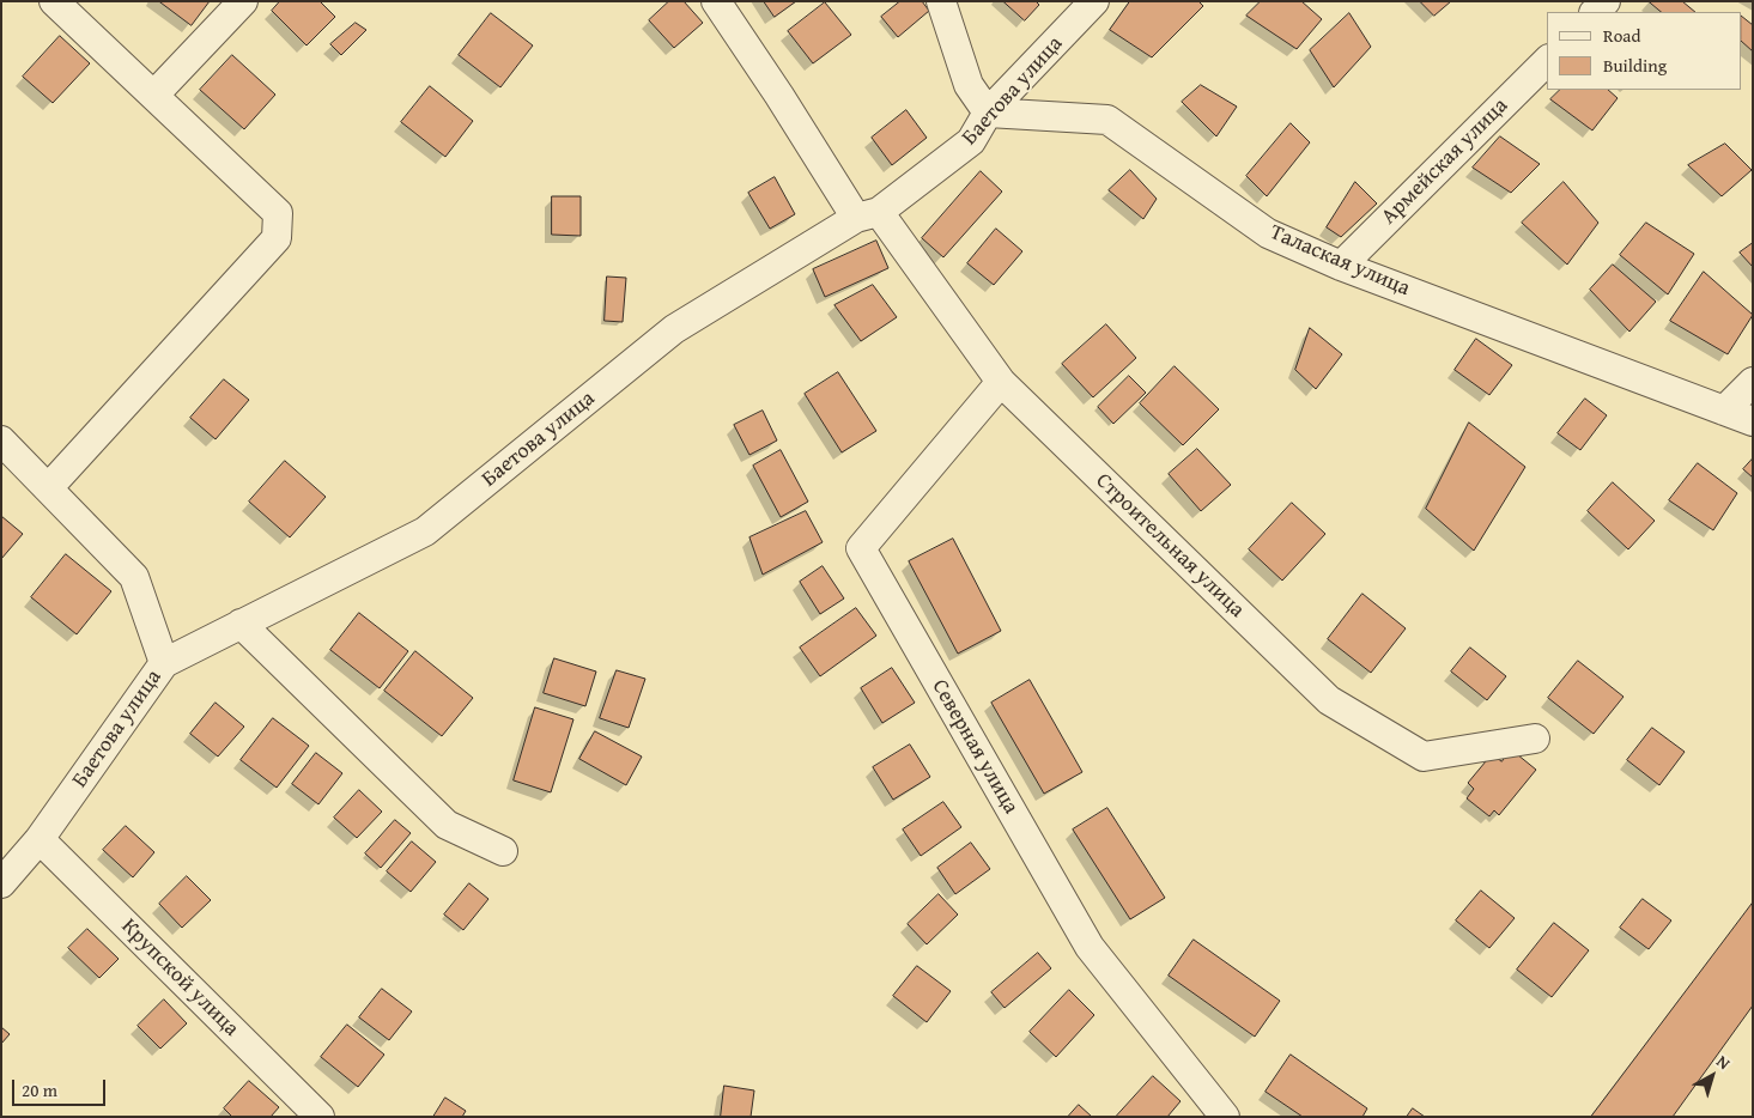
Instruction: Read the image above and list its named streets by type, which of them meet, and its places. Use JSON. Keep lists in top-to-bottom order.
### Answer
{
  "streets": {
    "street": [
      "Баетова улица",
      "Армейская улица",
      "Талаская улица",
      "Строительная улица",
      "Северная улица",
      "Крупской улица"
    ]
  },
  "crossings": [
    ["Баетова улица", "Талаская улица"],
    ["Баетова улица", "Строительная улица"],
    ["Баетова улица", "Крупской улица"],
    ["Армейская улица", "Талаская улица"],
    ["Строительная улица", "Северная улица"]
  ],
  "legend": ["Road", "Building"],
  "scale_bar": "20 m",
  "north": "top right"
}
